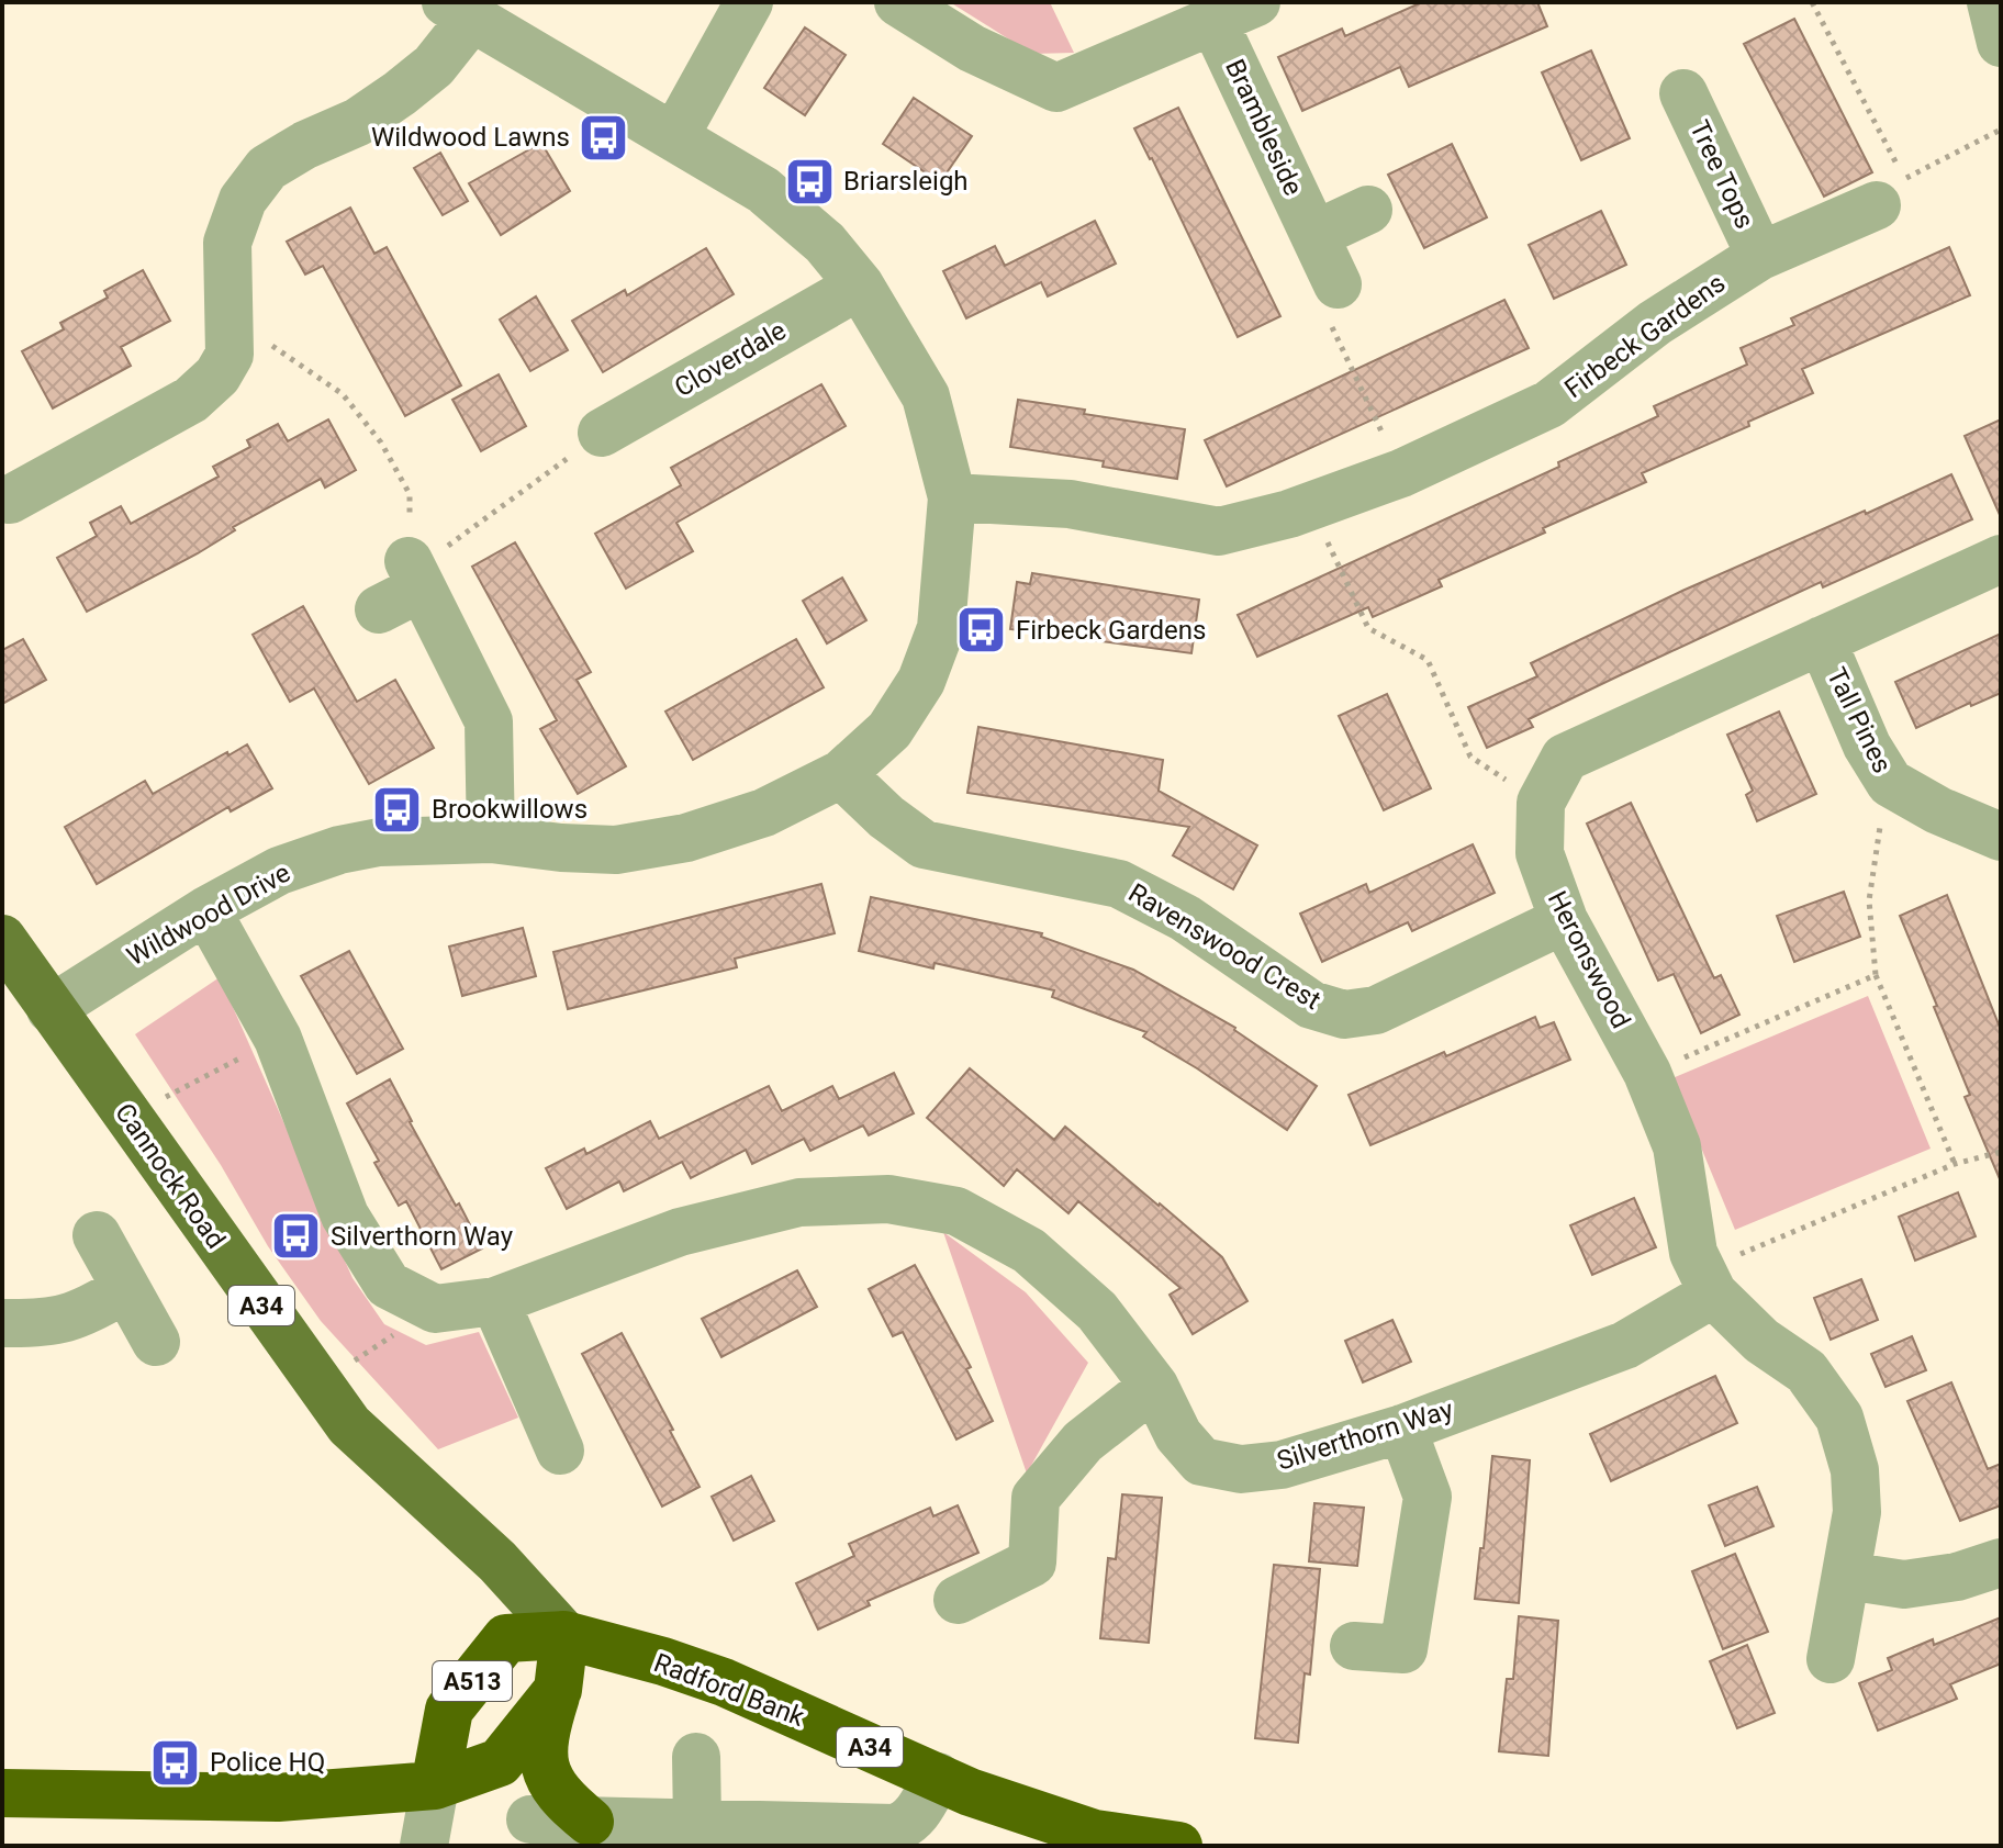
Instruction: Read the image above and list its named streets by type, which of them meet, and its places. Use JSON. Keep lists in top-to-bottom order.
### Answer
{
  "streets": {
    "highway": ["A34", "A513", "Radford Bank"],
    "main road": ["Cannock Road"],
    "street": [
      "Brambleside",
      "Tree Tops",
      "Firbeck Gardens",
      "Cloverdale",
      "Tall Pines",
      "Wildwood Drive",
      "Ravenswood Crest",
      "Heronswood",
      "Silverthorn Way"
    ]
  },
  "crossings": [
    ["Tree Tops", "Firbeck Gardens"],
    ["Firbeck Gardens", "Wildwood Drive"],
    ["Cloverdale", "Wildwood Drive"],
    ["Tall Pines", "Heronswood"],
    ["Wildwood Drive", "Ravenswood Crest"],
    ["Wildwood Drive", "Cannock Road"],
    ["Ravenswood Crest", "Heronswood"],
    ["Heronswood", "Silverthorn Way"],
    ["Cannock Road", "A513"],
    ["Cannock Road", "Radford Bank"],
    ["A513", "Radford Bank"]
  ],
  "places": {
    "bus stop": [
      "Wildwood Lawns",
      "Briarsleigh",
      "Firbeck Gardens",
      "Brookwillows",
      "Silverthorn Way",
      "Police HQ"
    ]
  }
}
